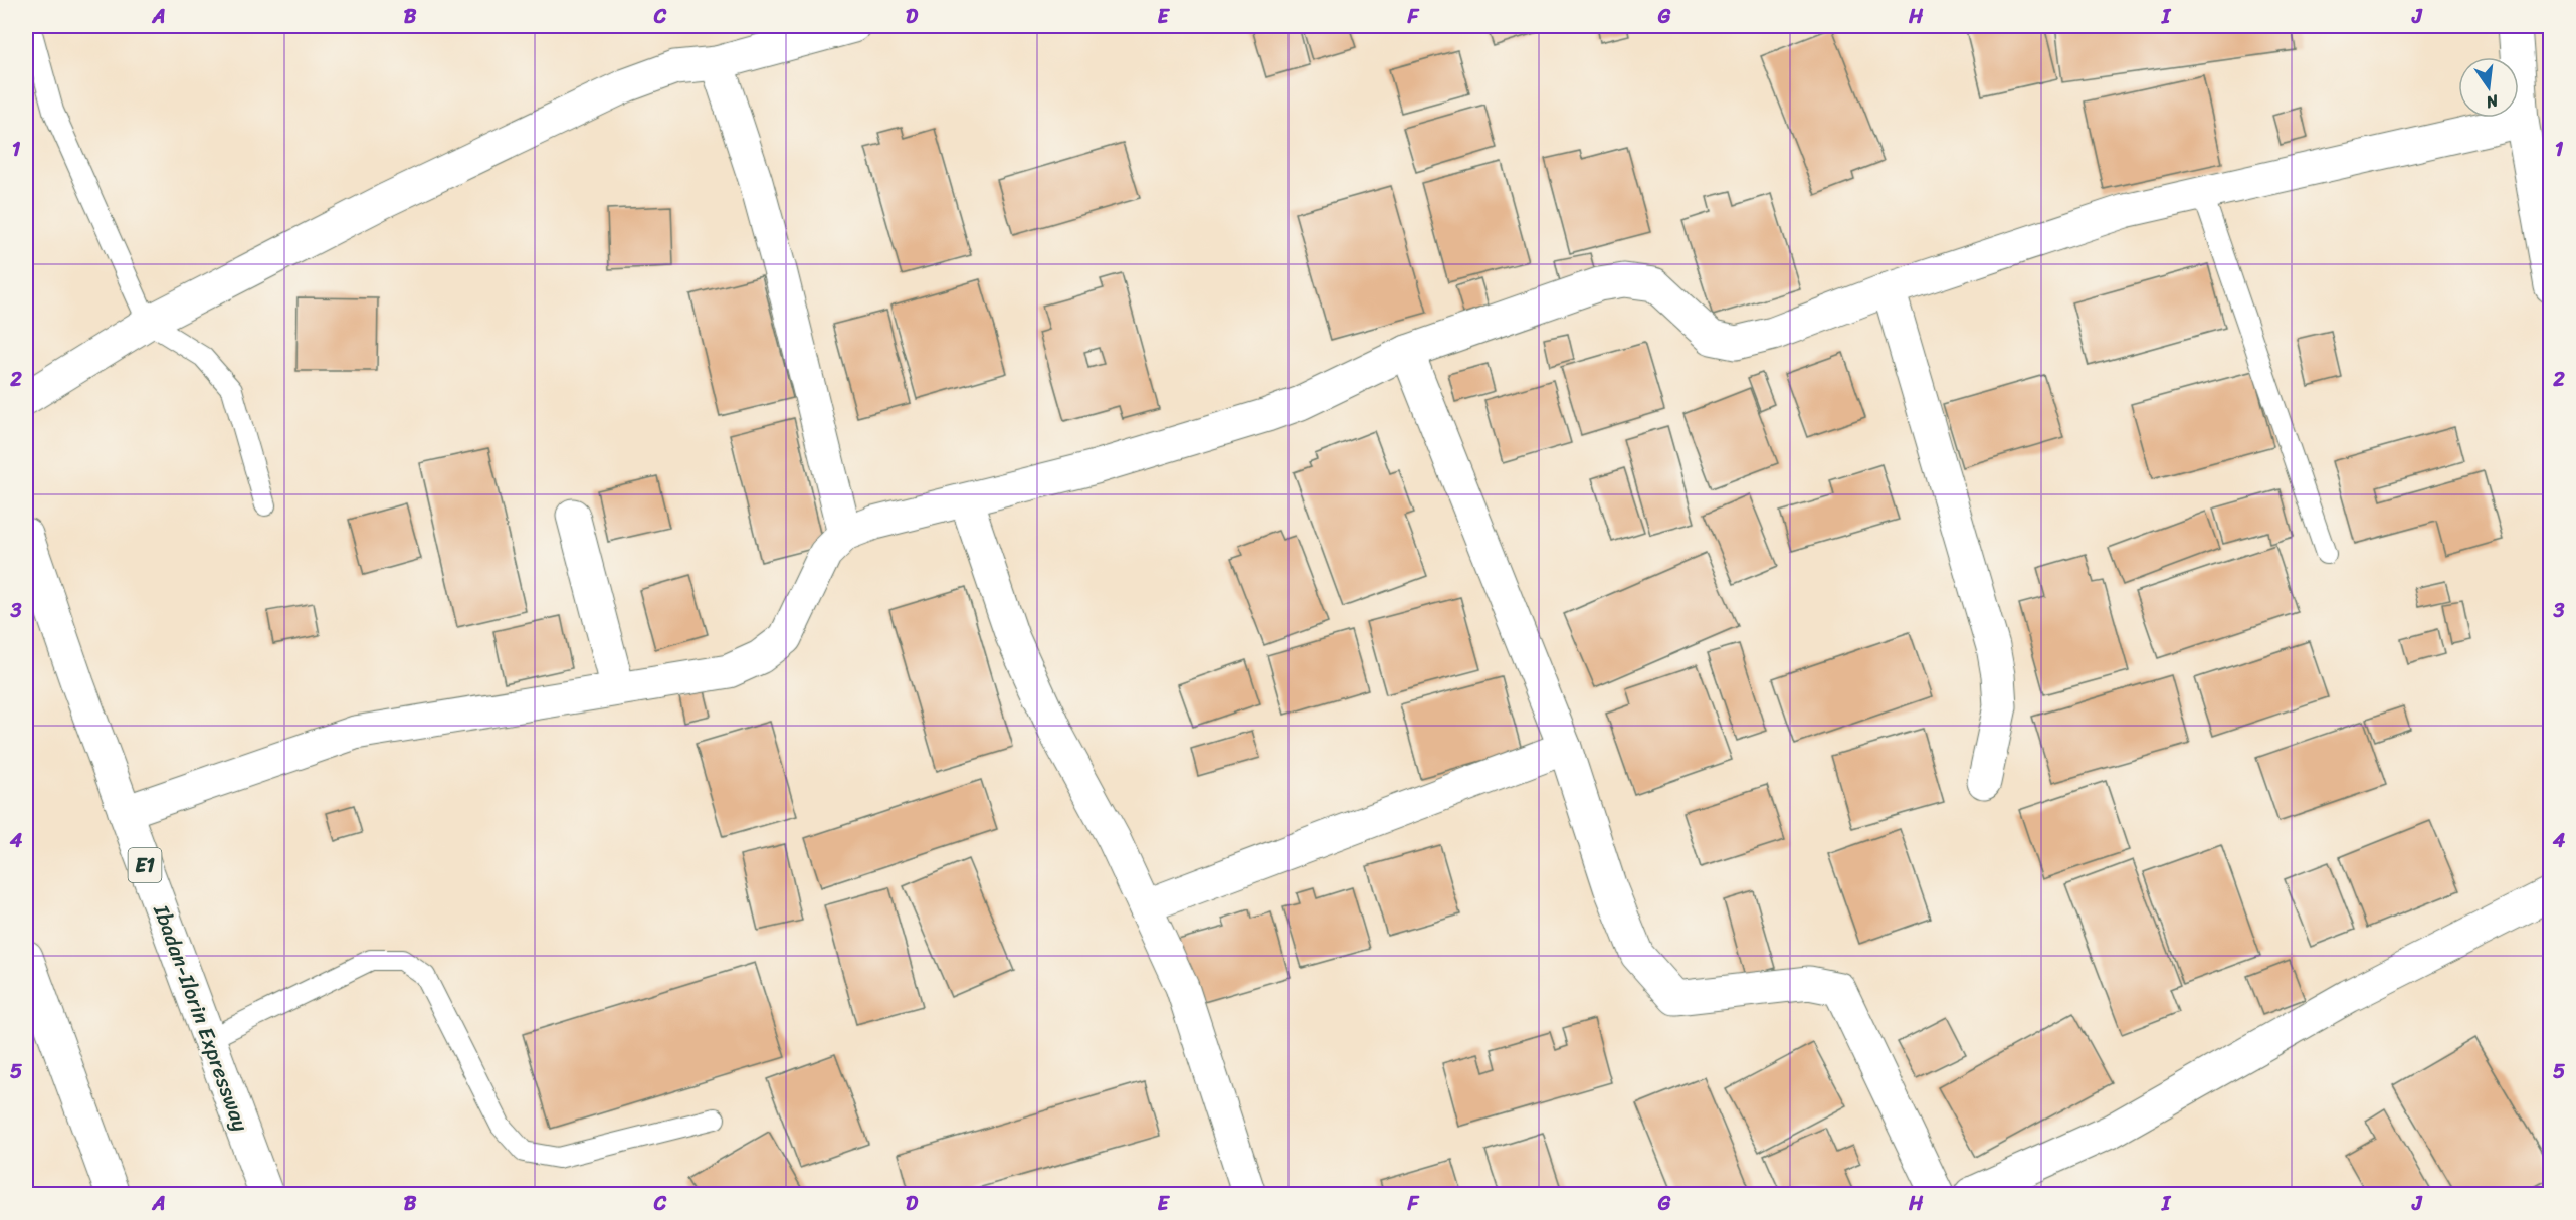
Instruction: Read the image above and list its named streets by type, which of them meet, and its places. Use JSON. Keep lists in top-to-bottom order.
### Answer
{
  "streets": {
    "main road": ["E1", "Ibadan-Ilorin Expressway"]
  },
  "north": "bottom",
  "grid": {
    "columns": [
      "A",
      "B",
      "C",
      "D",
      "E",
      "F",
      "G",
      "H",
      "I",
      "J"
    ],
    "rows": [
      "1",
      "2",
      "3",
      "4",
      "5"
    ]
  }
}
